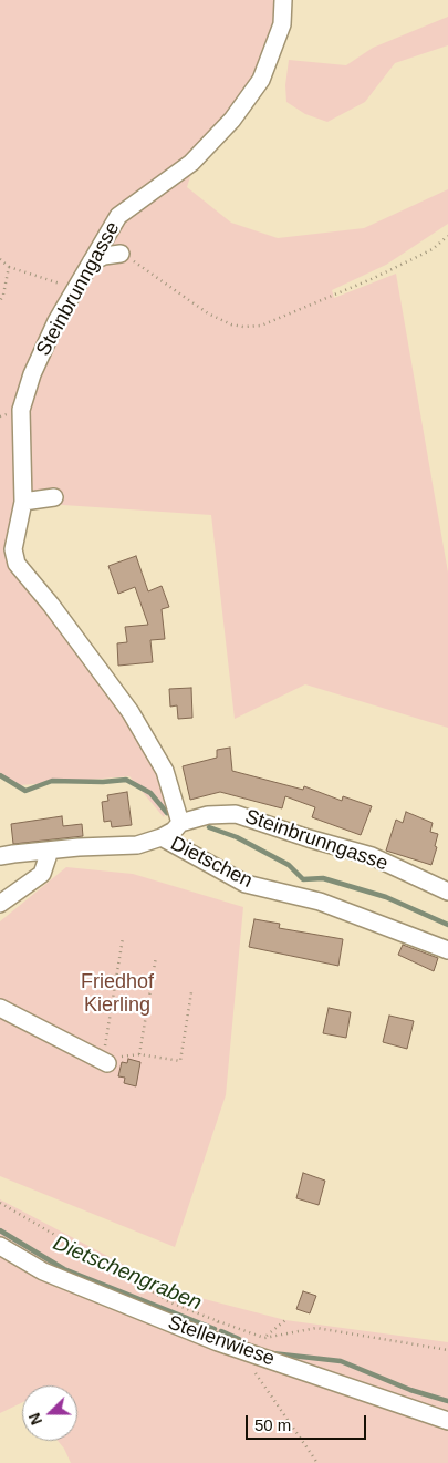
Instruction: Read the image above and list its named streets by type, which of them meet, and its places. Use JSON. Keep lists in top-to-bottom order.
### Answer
{
  "streets": {
    "street": ["Steinbrunngasse", "Dietschen", "Stellenwiese"]
  },
  "crossings": [
    ["Steinbrunngasse", "Dietschen"]
  ],
  "water": ["Dietschengraben"],
  "parks": ["Friedhof Kierling"],
  "scale_bar": "50 m",
  "north": "left"
}
